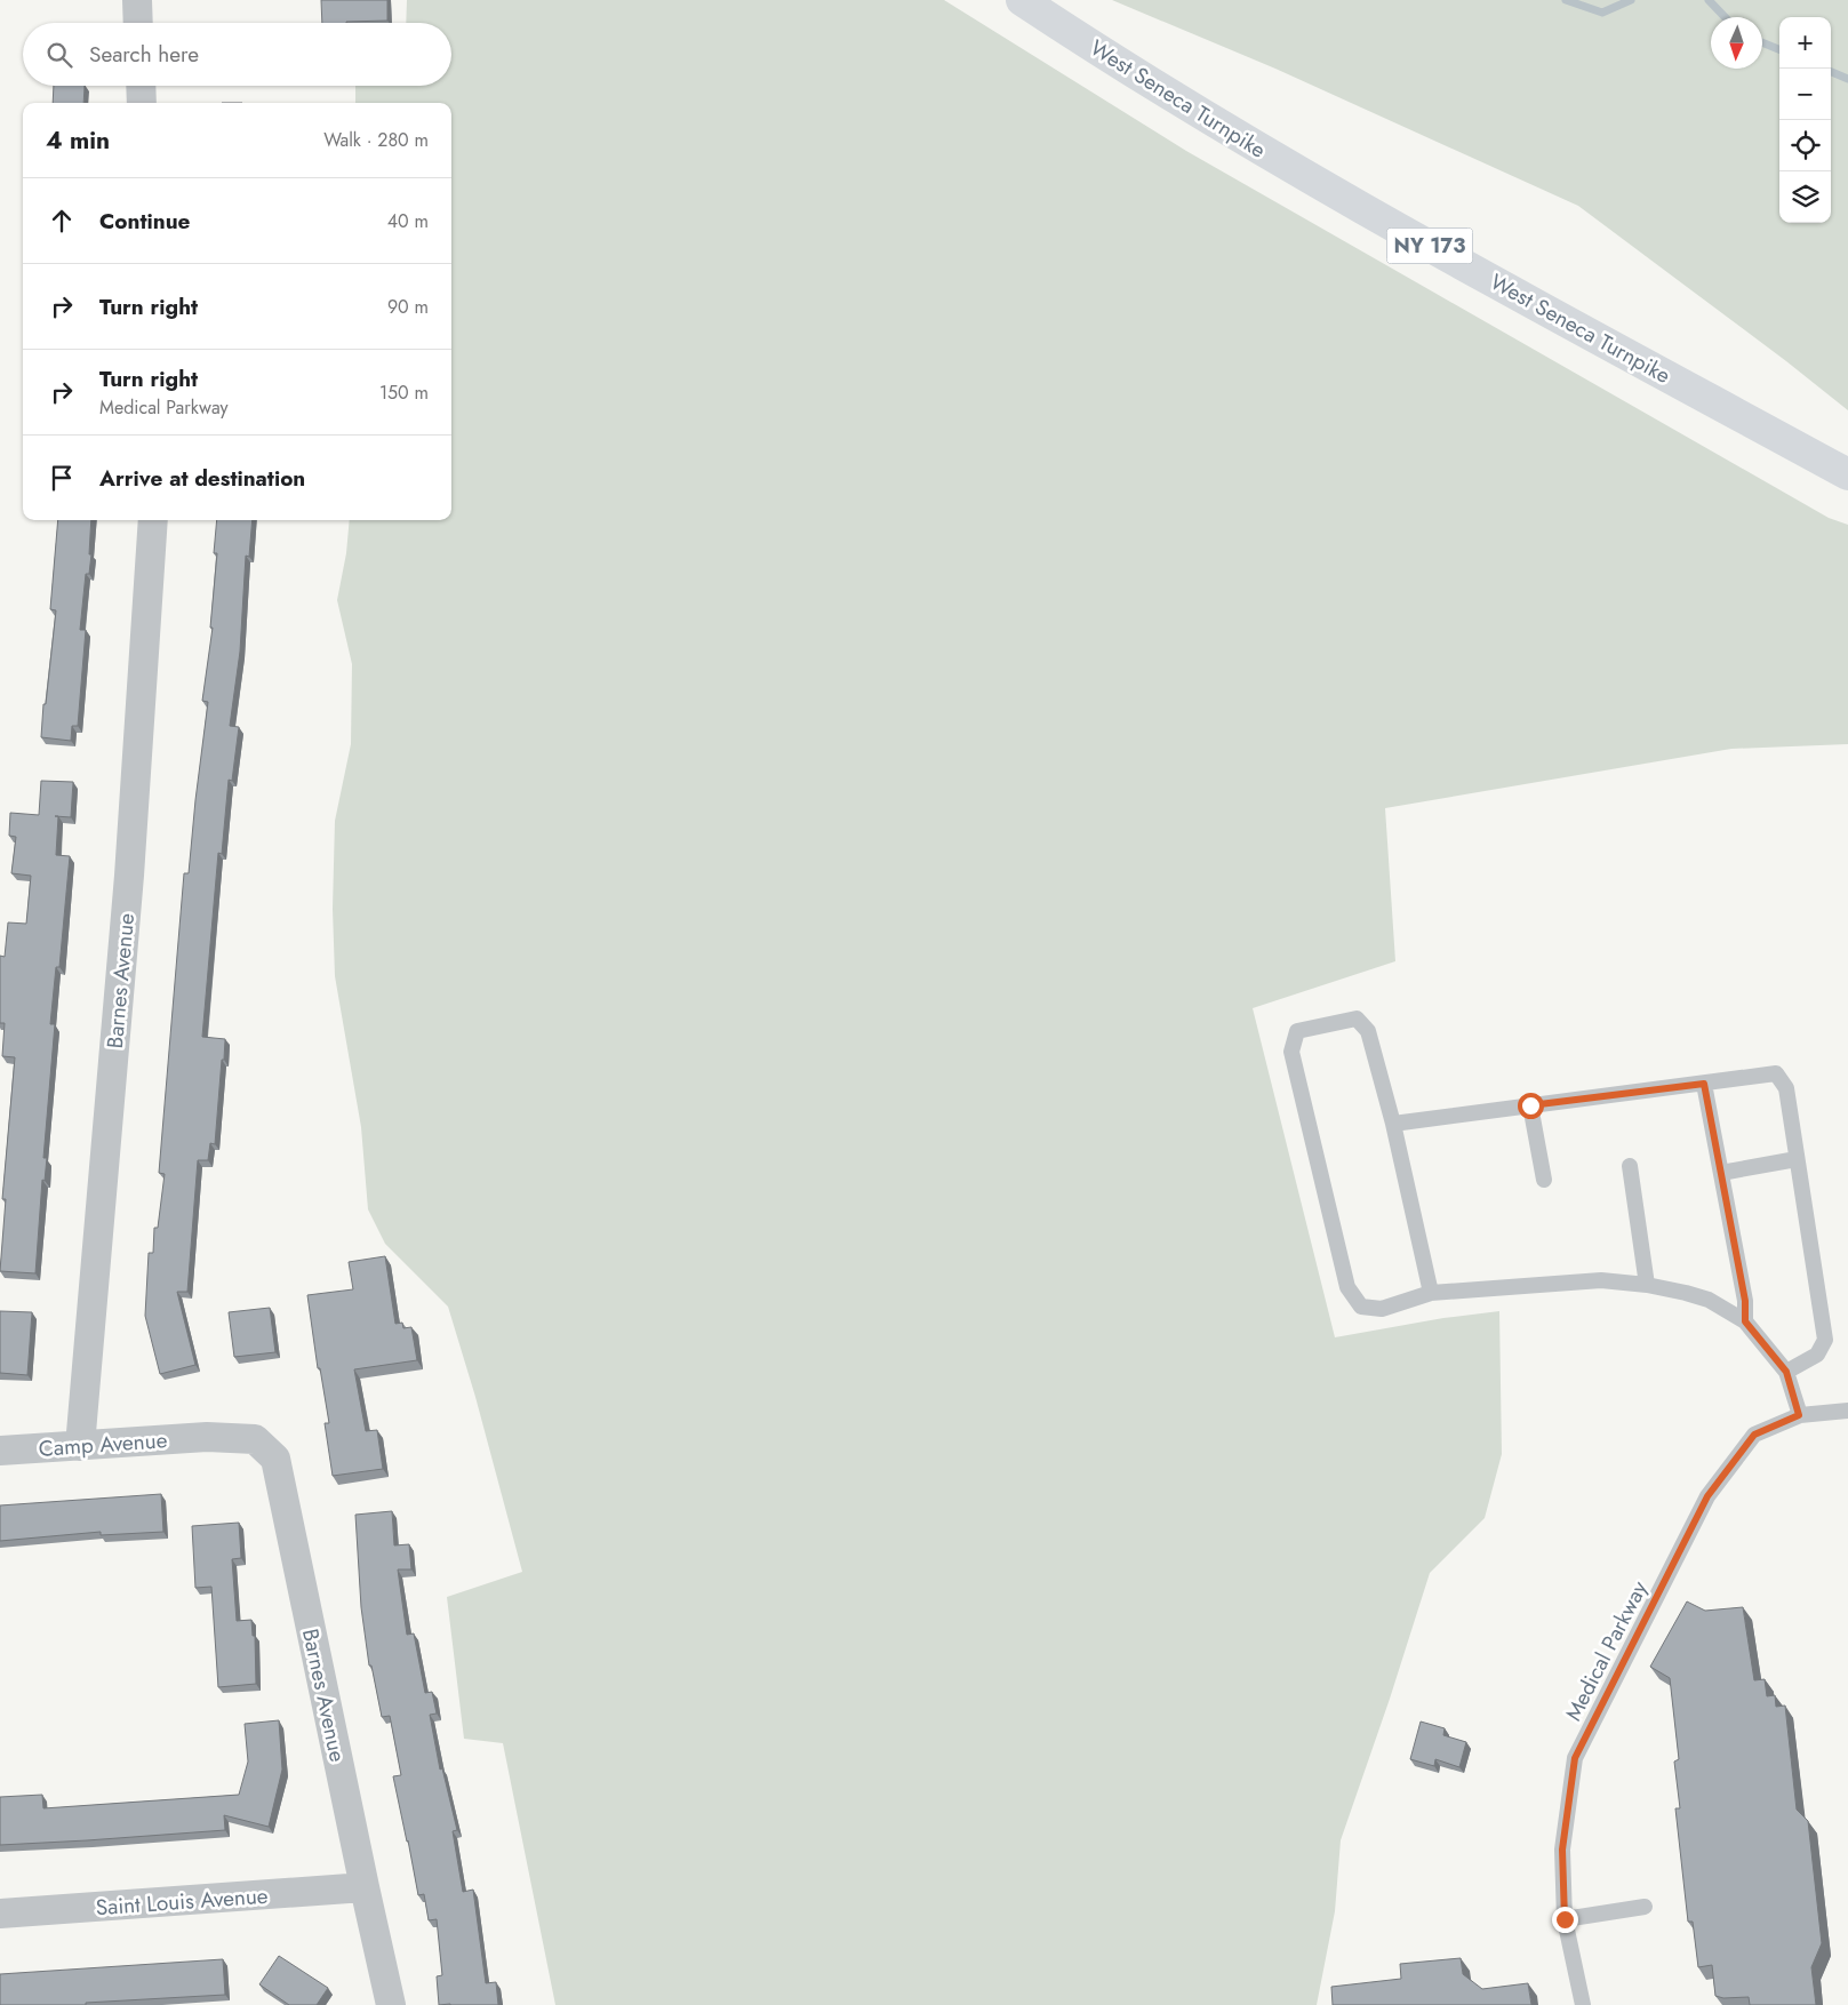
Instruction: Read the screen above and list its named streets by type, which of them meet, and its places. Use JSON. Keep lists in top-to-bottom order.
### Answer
{
  "streets": {
    "main road": ["West Seneca Turnpike", "NY 173"],
    "street": ["Barnes Avenue", "Camp Avenue", "Saint Louis Avenue"],
    "lane": ["Medical Parkway"]
  },
  "crossings": [
    ["Barnes Avenue", "Camp Avenue"],
    ["Barnes Avenue", "Saint Louis Avenue"]
  ],
  "north": "bottom",
  "page": {
    "map_buttons": ["+", "−"],
    "search": "Search here",
    "heading": ["4 min", "Walk · 280 m"],
    "list": [
      ["Continue", "40 m"],
      ["Turn right", "90 m"],
      ["Turn right", "Medical Parkway", "150 m"],
      "Arrive at destination"
    ]
  }
}
